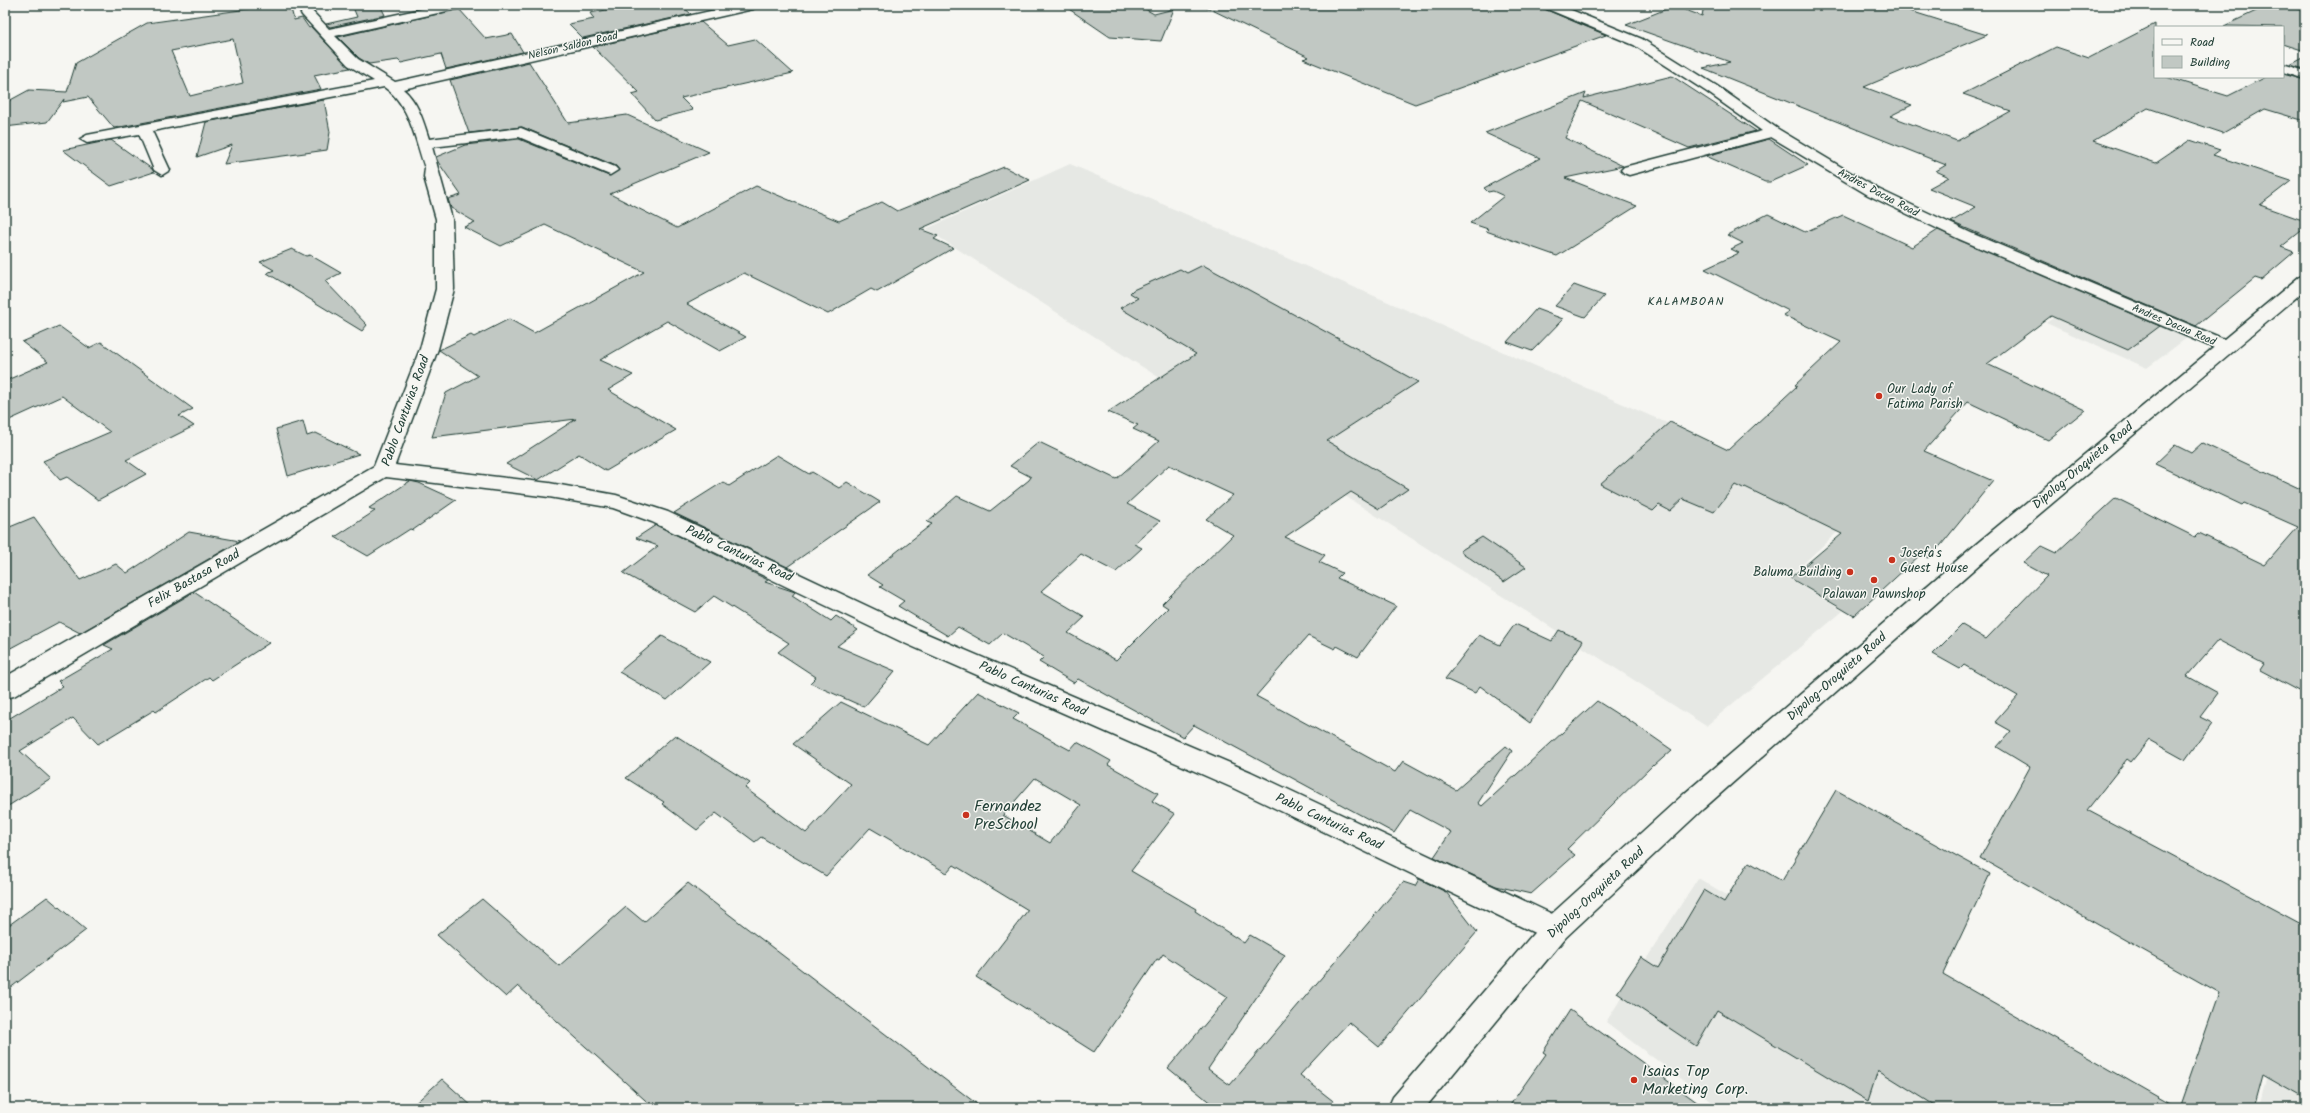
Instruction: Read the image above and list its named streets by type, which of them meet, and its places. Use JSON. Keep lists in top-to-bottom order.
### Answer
{
  "streets": {
    "street": [
      "Nelson Saldon Road",
      "Andres Dacua Road",
      "Pablo Canturias Road",
      "Dipolog-Oroquieta Road",
      "Felix Bastasa Road"
    ]
  },
  "crossings": [
    ["Nelson Saldon Road", "Pablo Canturias Road"],
    ["Andres Dacua Road", "Dipolog-Oroquieta Road"],
    ["Pablo Canturias Road", "Dipolog-Oroquieta Road"],
    ["Pablo Canturias Road", "Felix Bastasa Road"]
  ],
  "districts": ["KALAMBOAN"],
  "places": [
    "Our Lady of Fatima Parish",
    "Josefa's Guest House",
    "Baluma Building",
    "Palawan Pawnshop",
    "Fernandez PreSchool",
    "Isaias Top Marketing Corp."
  ],
  "legend": ["Road", "Building"]
}
